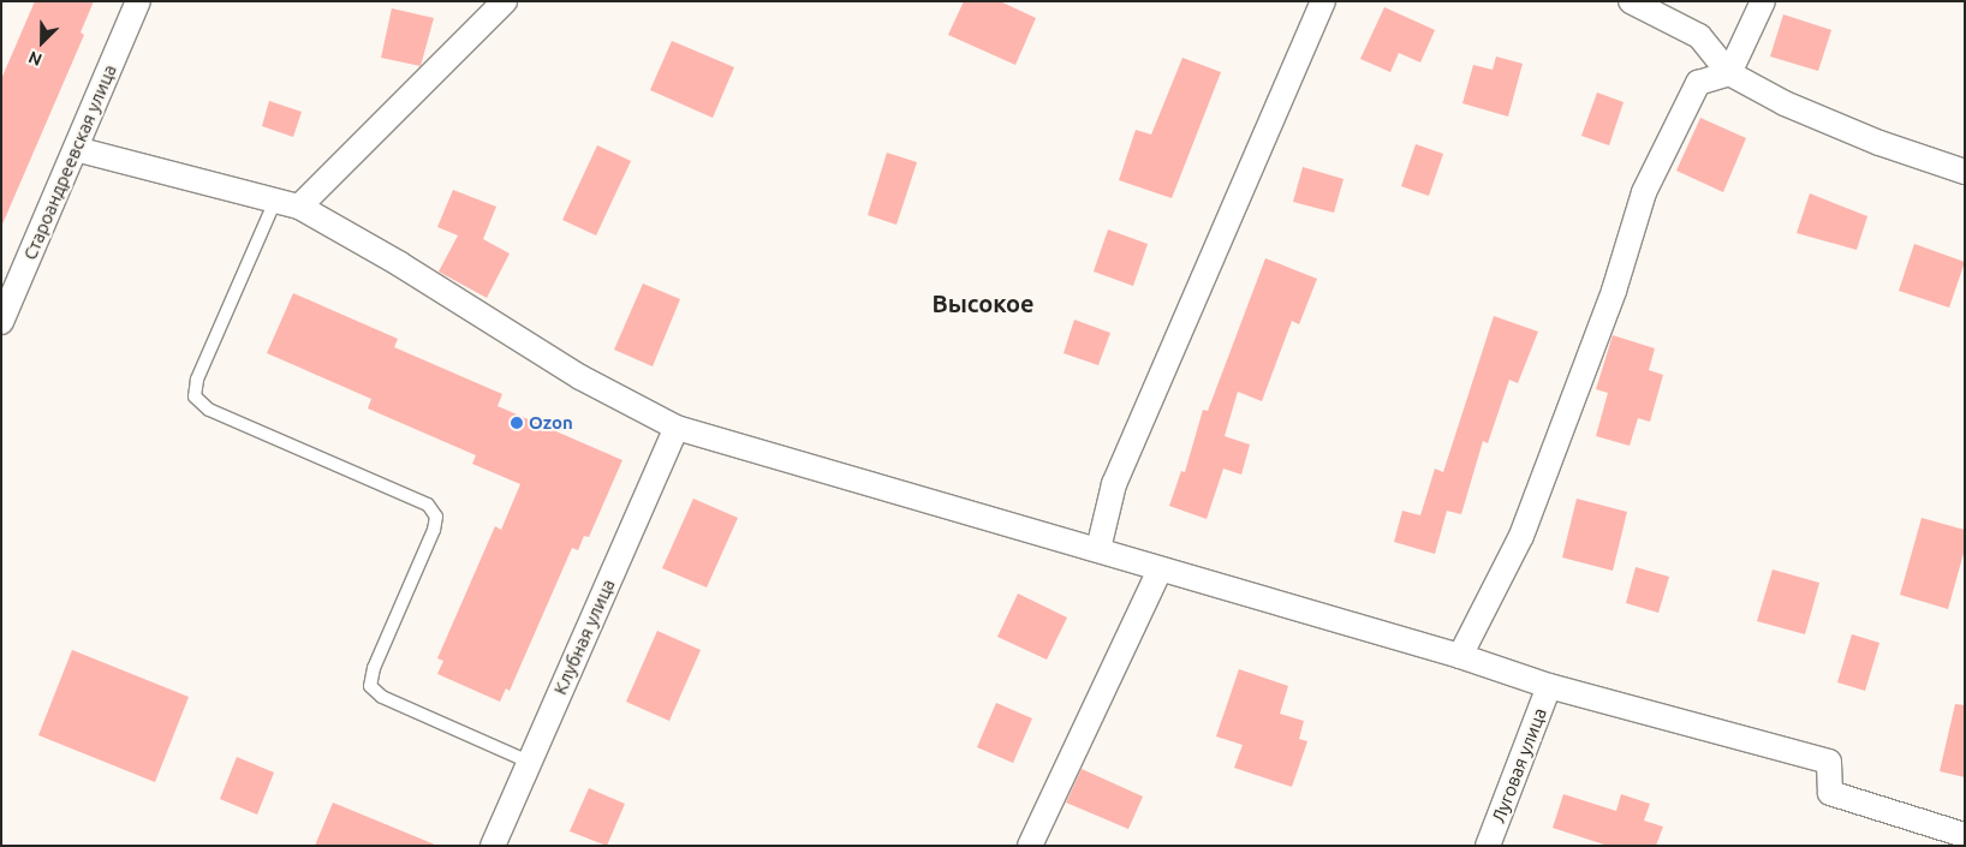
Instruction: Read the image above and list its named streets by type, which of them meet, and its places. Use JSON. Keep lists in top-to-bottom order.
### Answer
{
  "streets": {
    "street": ["Староандреевская улица", "Клубная улица", "Луговая улица"]
  },
  "districts": ["Высокое"],
  "places": ["Ozon"],
  "north": "bottom left"
}
